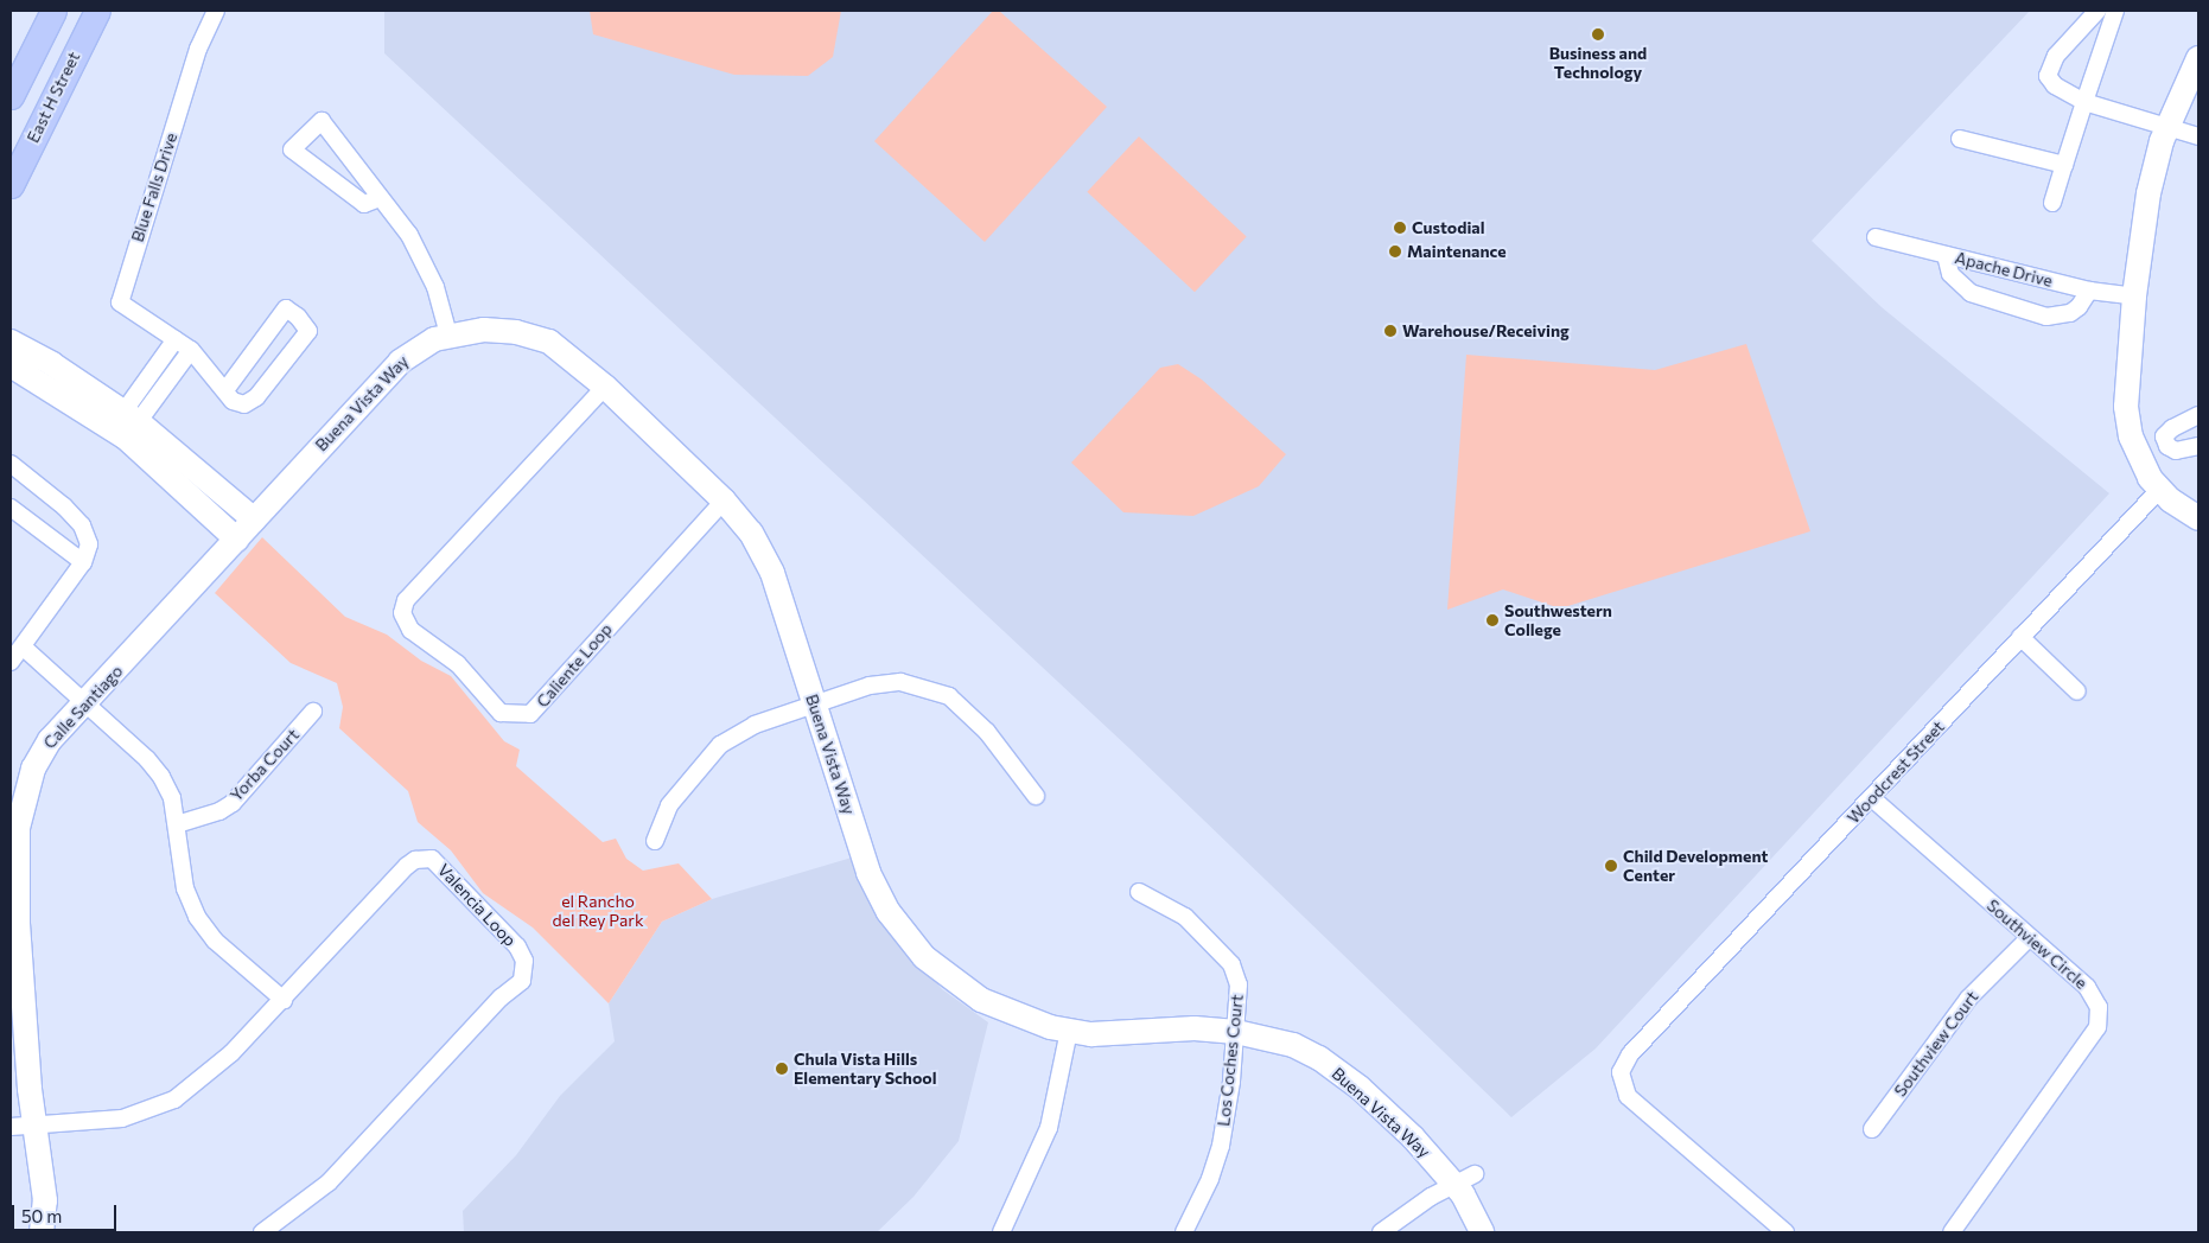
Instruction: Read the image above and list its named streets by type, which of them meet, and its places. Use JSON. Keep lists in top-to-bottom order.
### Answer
{
  "streets": {
    "main road": ["East H Street"],
    "street": [
      "Blue Falls Drive",
      "Apache Drive",
      "Buena Vista Way",
      "Caliente Loop",
      "Calle Santiago",
      "Yorba Court",
      "Woodcrest Street",
      "Valencia Loop",
      "Southview Circle",
      "Southview Court",
      "Los Coches Court"
    ]
  },
  "crossings": [
    ["Buena Vista Way", "Caliente Loop"],
    ["Buena Vista Way", "Calle Santiago"],
    ["Buena Vista Way", "Los Coches Court"],
    ["Calle Santiago", "Valencia Loop"],
    ["Woodcrest Street", "Southview Circle"],
    ["Southview Circle", "Southview Court"]
  ],
  "parks": ["el Rancho del Rey Park"],
  "places": [
    "Business and Technology",
    "Custodial",
    "Maintenance",
    "Warehouse/Receiving",
    "Southwestern College",
    "Child Development Center",
    "Chula Vista Hills Elementary School"
  ],
  "scale_bar": "50 m"
}
